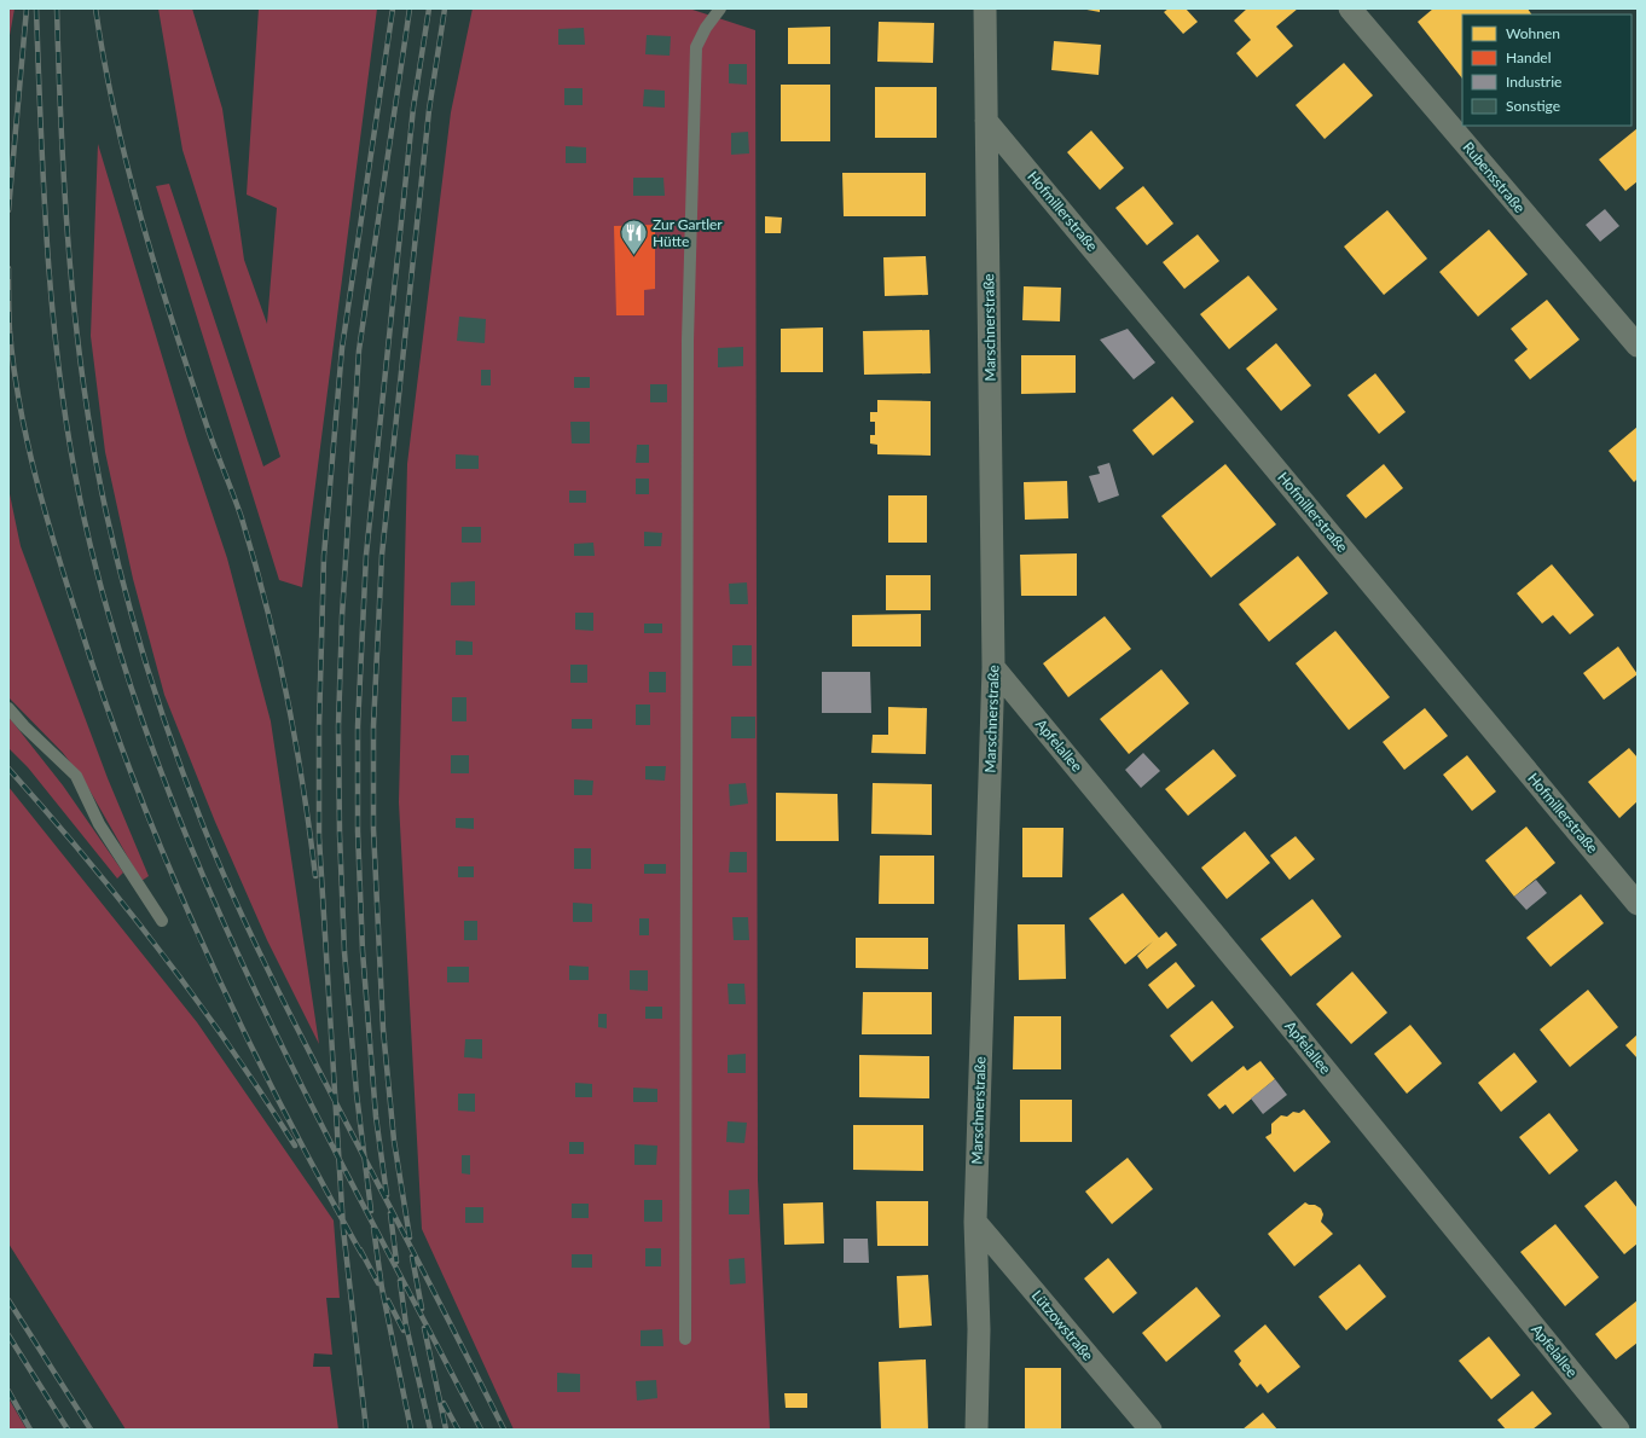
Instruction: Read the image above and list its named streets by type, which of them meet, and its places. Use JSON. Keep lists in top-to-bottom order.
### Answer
{
  "streets": {
    "street": [
      "Rubensstraße",
      "Hofmillerstraße",
      "Marschnerstraße",
      "Apfelallee",
      "Lützowstraße"
    ]
  },
  "crossings": [
    ["Hofmillerstraße", "Marschnerstraße"],
    ["Marschnerstraße", "Apfelallee"],
    ["Marschnerstraße", "Lützowstraße"]
  ],
  "places": {
    "restaurant": ["Zur Gartler Hütte"]
  },
  "legend": [
    "Wohnen",
    "Handel",
    "Industrie",
    "Sonstige"
  ]
}
